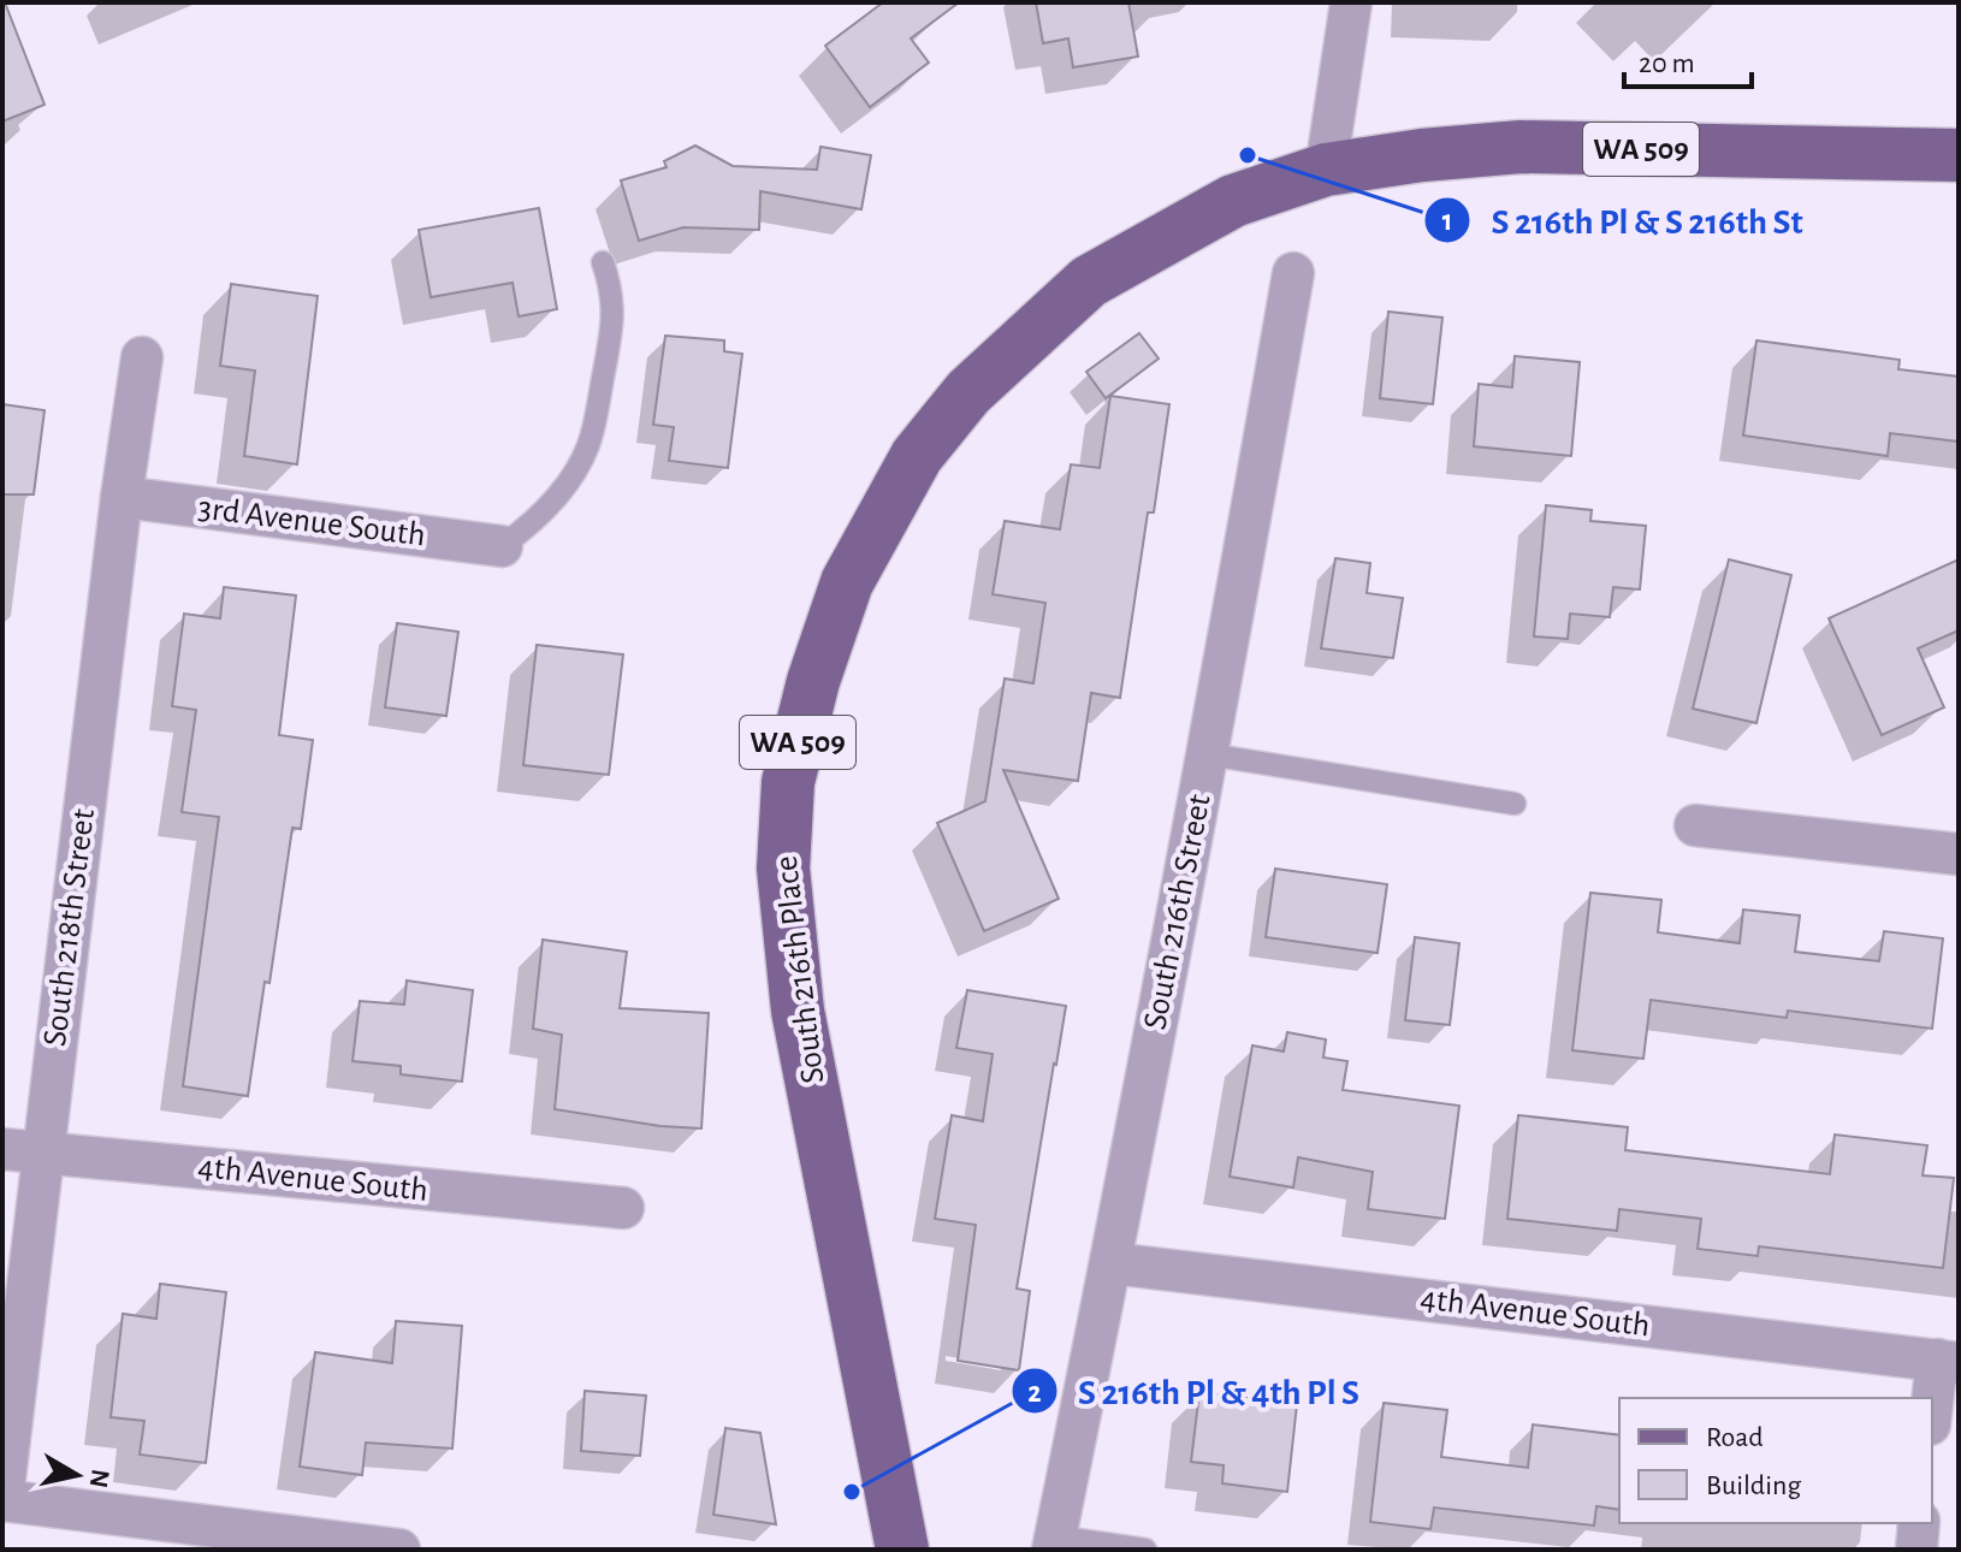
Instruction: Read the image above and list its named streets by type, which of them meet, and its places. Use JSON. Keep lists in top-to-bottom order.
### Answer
{
  "streets": {
    "main road": ["WA 509", "South 216th Place"],
    "street": [
      "3rd Avenue South",
      "South 216th Street",
      "South 218th Street",
      "4th Avenue South"
    ]
  },
  "crossings": [
    ["WA 509", "South 216th Place"],
    ["3rd Avenue South", "South 218th Street"],
    ["South 216th Street", "4th Avenue South"],
    ["South 218th Street", "4th Avenue South"]
  ],
  "places": ["S 216th Pl & S 216th St", "S 216th Pl & 4th Pl S"],
  "legend": ["Road", "Building"],
  "scale_bar": "20 m",
  "north": "right"
}
